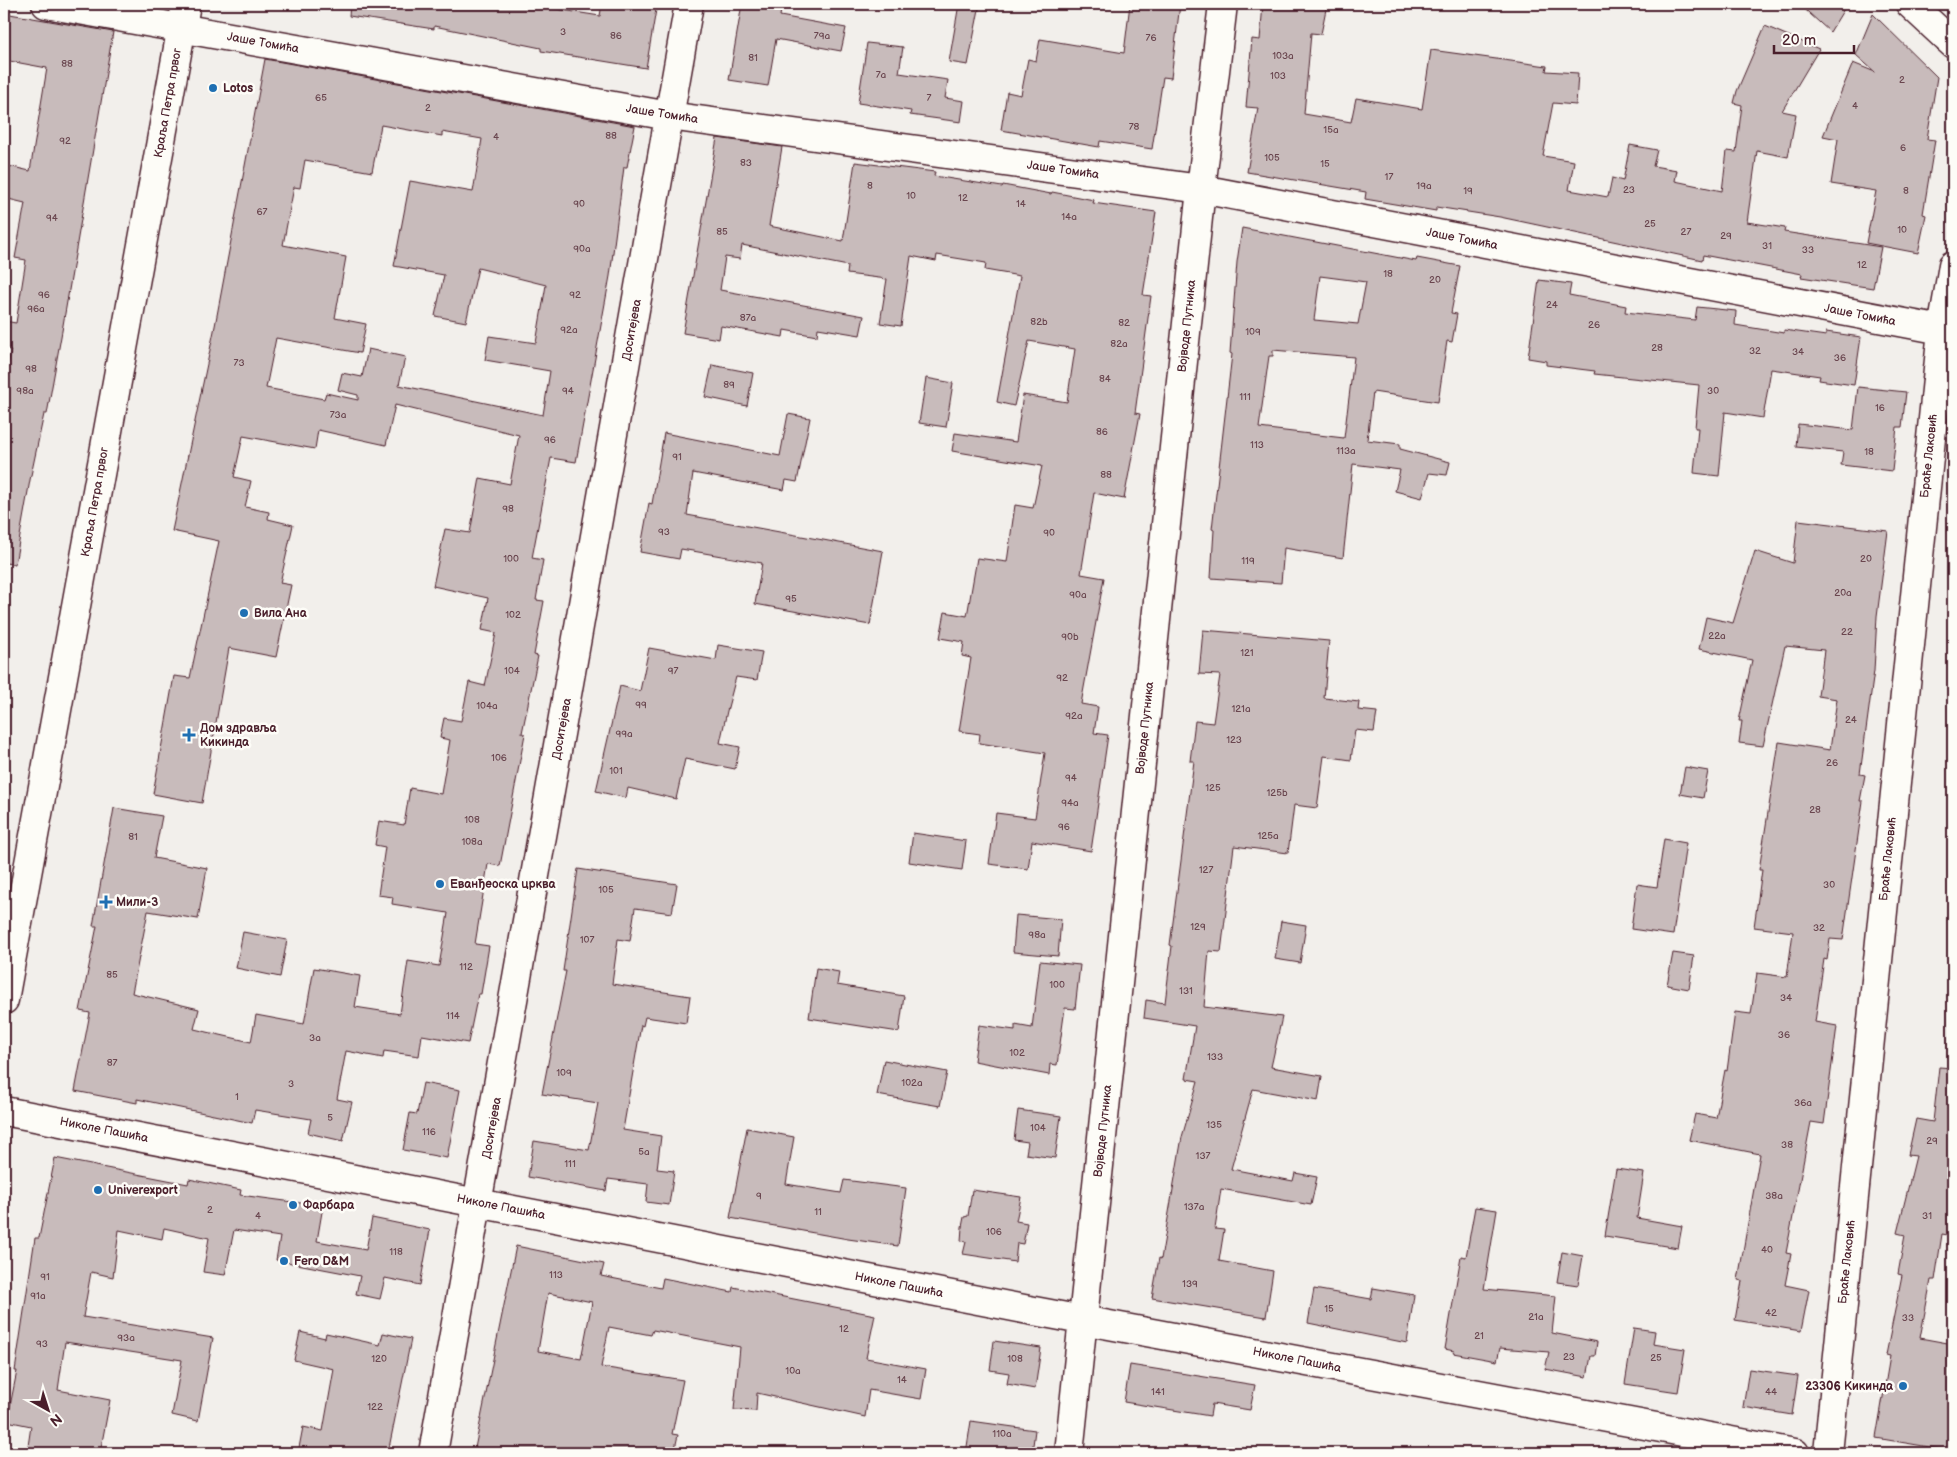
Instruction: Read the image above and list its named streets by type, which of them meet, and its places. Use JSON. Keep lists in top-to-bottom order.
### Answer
{
  "streets": {
    "street": [
      "Јаше Томића",
      "Краља Петра првог",
      "Војводе Путника",
      "Доситејева",
      "Браће Лаковић",
      "Николе Пашића"
    ]
  },
  "crossings": [
    ["Јаше Томића", "Краља Петра првог"],
    ["Јаше Томића", "Војводе Путника"],
    ["Јаше Томића", "Доситејева"],
    ["Јаше Томића", "Браће Лаковић"],
    ["Војводе Путника", "Николе Пашића"],
    ["Доситејева", "Николе Пашића"]
  ],
  "places": {
    "other": [
      "Lotos",
      "Вила Ана",
      "Еванђеоска црква",
      "Univerexport",
      "Фарбара",
      "Fero D&M",
      "23306 Кикинда"
    ],
    "health": ["Дом здравља Кикинда", "Мили-3"]
  },
  "house_numbers": [
    "3",
    "86",
    "79a",
    "76",
    "103a",
    "81",
    "88",
    "7a",
    "103",
    "2",
    "65",
    "7",
    "4",
    "2",
    "78",
    "15a",
    "88",
    "4",
    "92",
    "6",
    "105",
    "83",
    "15",
    "17",
    "8",
    "19a",
    "23",
    "19",
    "8",
    "10",
    "12",
    "90",
    "14",
    "67",
    "14a",
    "94",
    "25",
    "10",
    "85",
    "27",
    "29",
    "31",
    "90a",
    "33",
    "12",
    "18",
    "20",
    "96",
    "92",
    "24",
    "96a",
    "87a",
    "82b",
    "82",
    "26",
    "92a",
    "109",
    "82a",
    "28",
    "32",
    "34",
    "36",
    "73",
    "98",
    "84",
    "89",
    "98a",
    "94",
    "30",
    "111",
    "16",
    "73a",
    "86",
    "96",
    "113",
    "113a",
    "18",
    "91",
    "88",
    "98",
    "93",
    "90",
    "100",
    "20",
    "119",
    "20a",
    "90a",
    "95",
    "102",
    "22",
    "22a",
    "90b",
    "121",
    "104",
    "97",
    "92",
    "99",
    "104a",
    "121a",
    "92a",
    "24",
    "99a",
    "123",
    "106",
    "26",
    "101",
    "94",
    "125",
    "125b",
    "94a",
    "28",
    "108",
    "96",
    "125a",
    "81",
    "108a",
    "127",
    "30",
    "105",
    "129",
    "32",
    "98a",
    "107",
    "112",
    "85",
    "100",
    "131",
    "34",
    "114",
    "36",
    "3a",
    "102",
    "133",
    "87",
    "109",
    "102a",
    "3",
    "1",
    "36a",
    "5",
    "135",
    "104",
    "116",
    "29",
    "38",
    "5a",
    "137",
    "111",
    "9",
    "38a",
    "137a",
    "2",
    "11",
    "4",
    "31",
    "106",
    "40",
    "118",
    "113",
    "91",
    "139",
    "91a",
    "15",
    "42",
    "21a",
    "33",
    "12",
    "21",
    "93a",
    "93",
    "23",
    "25",
    "120",
    "108",
    "10a",
    "14",
    "141",
    "44",
    "122",
    "110a"
  ],
  "scale_bar": "20 m",
  "north": "bottom right"
}
